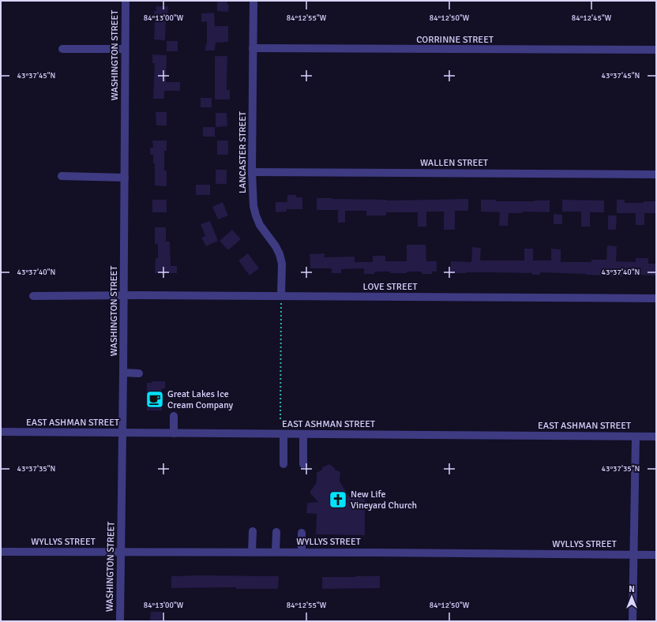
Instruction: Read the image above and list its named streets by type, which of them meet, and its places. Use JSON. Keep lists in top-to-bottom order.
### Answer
{
  "streets": {
    "street": [
      "CORRINNE STREET",
      "WASHINGTON STREET",
      "LANCASTER STREET",
      "WALLEN STREET",
      "LOVE STREET",
      "EAST ASHMAN STREET",
      "WYLLYS STREET"
    ]
  },
  "crossings": [
    ["CORRINNE STREET", "LANCASTER STREET"],
    ["WASHINGTON STREET", "LOVE STREET"],
    ["WASHINGTON STREET", "EAST ASHMAN STREET"],
    ["WASHINGTON STREET", "WYLLYS STREET"],
    ["LANCASTER STREET", "WALLEN STREET"],
    ["LANCASTER STREET", "LOVE STREET"]
  ],
  "places": {
    "cafe": ["Great Lakes Ice Cream Company"],
    "church": ["New Life Vineyard Church"]
  },
  "north": "top",
  "coordinates": [
    "84°13'00\"W",
    "84°12'55\"W",
    "84°12'50\"W",
    "84°12'45\"W",
    "43°37'45\"N",
    "43°37'40\"N",
    "43°37'35\"N"
  ]
}
